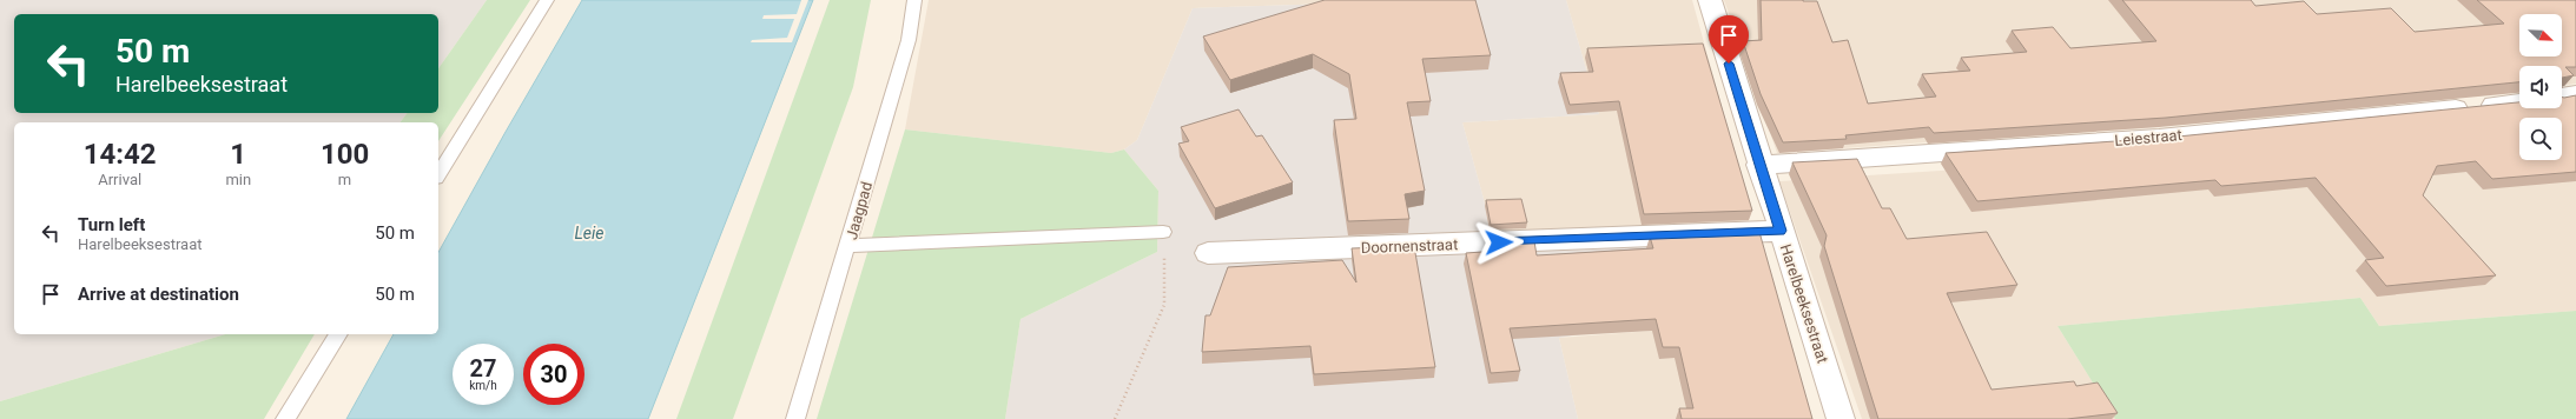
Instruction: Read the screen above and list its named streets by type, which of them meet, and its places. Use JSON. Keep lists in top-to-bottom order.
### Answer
{
  "streets": {
    "street": ["Leiestraat", "Doornenstraat", "Harelbeeksestraat"],
    "lane": ["Jaagpad"]
  },
  "crossings": [
    ["Leiestraat", "Harelbeeksestraat"],
    ["Doornenstraat", "Harelbeeksestraat"]
  ],
  "water": ["Leie"],
  "north": "bottom right",
  "page": {
    "turn": ["50 m", "Harelbeeksestraat"],
    "eta": [
      "14:42",
      "Arrival",
      "1",
      "min",
      "100",
      "m"
    ],
    "list": [
      {
        "name": "Turn left",
        "note": "Harelbeeksestraat",
        "value": "50 m"
      },
      {
        "name": "Arrive at destination",
        "value": "50 m"
      }
    ],
    "speed": "27 km/h",
    "limit": "30"
  }
}
